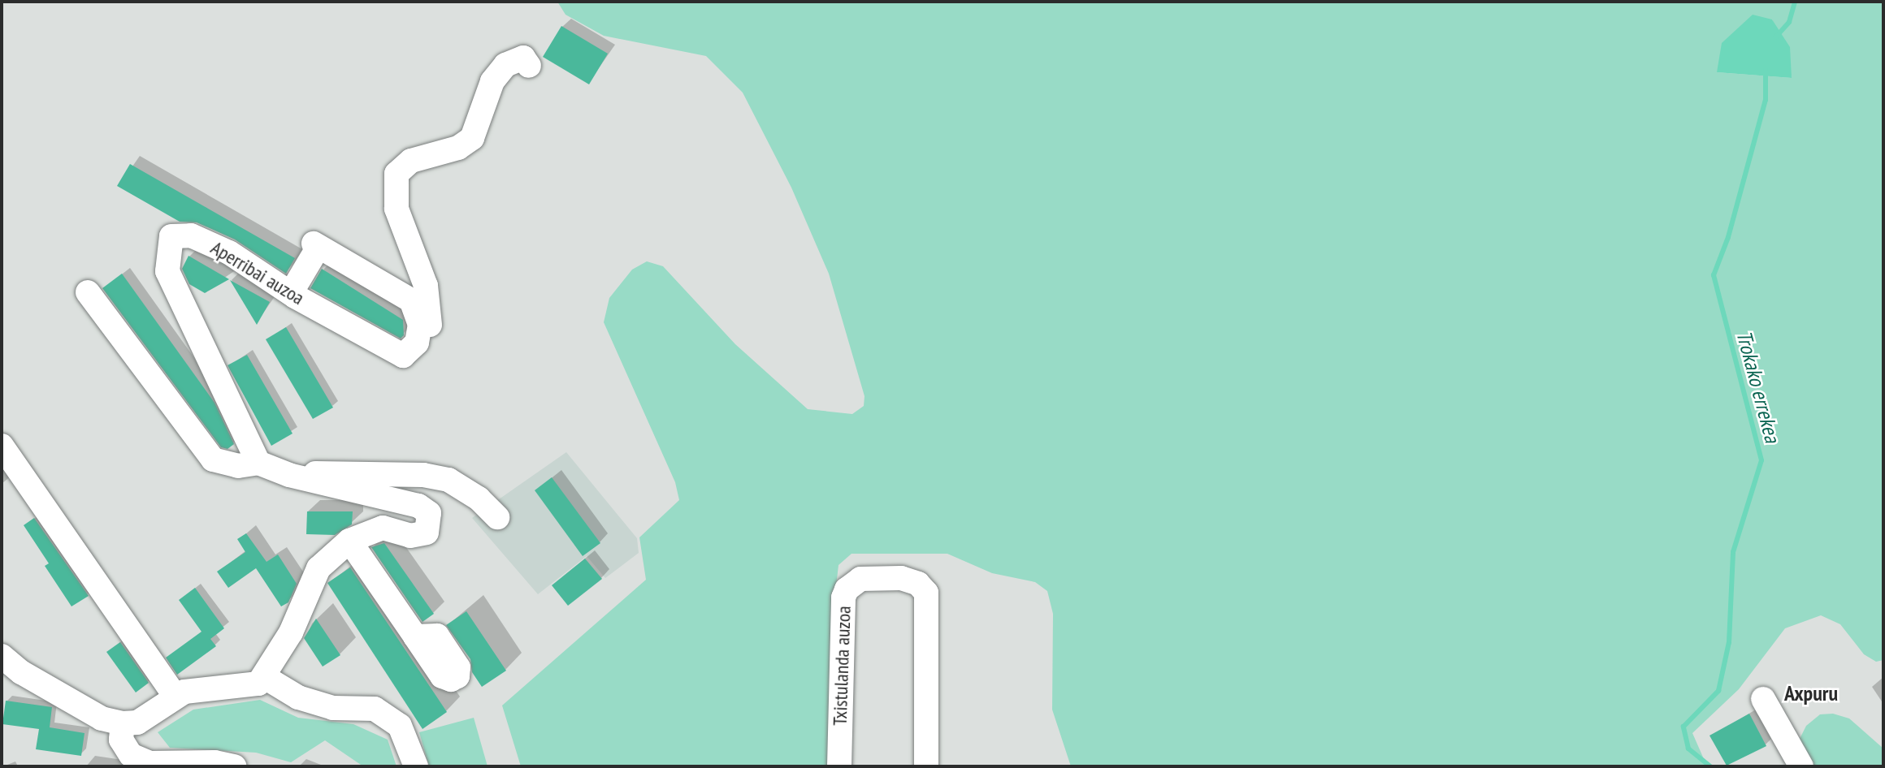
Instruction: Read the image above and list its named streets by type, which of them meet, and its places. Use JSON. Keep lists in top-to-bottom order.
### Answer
{
  "streets": {
    "street": ["Aperribai auzoa", "Txistulanda auzoa"]
  },
  "districts": ["Axpuru"],
  "water": ["Trokako errekea"]
}
